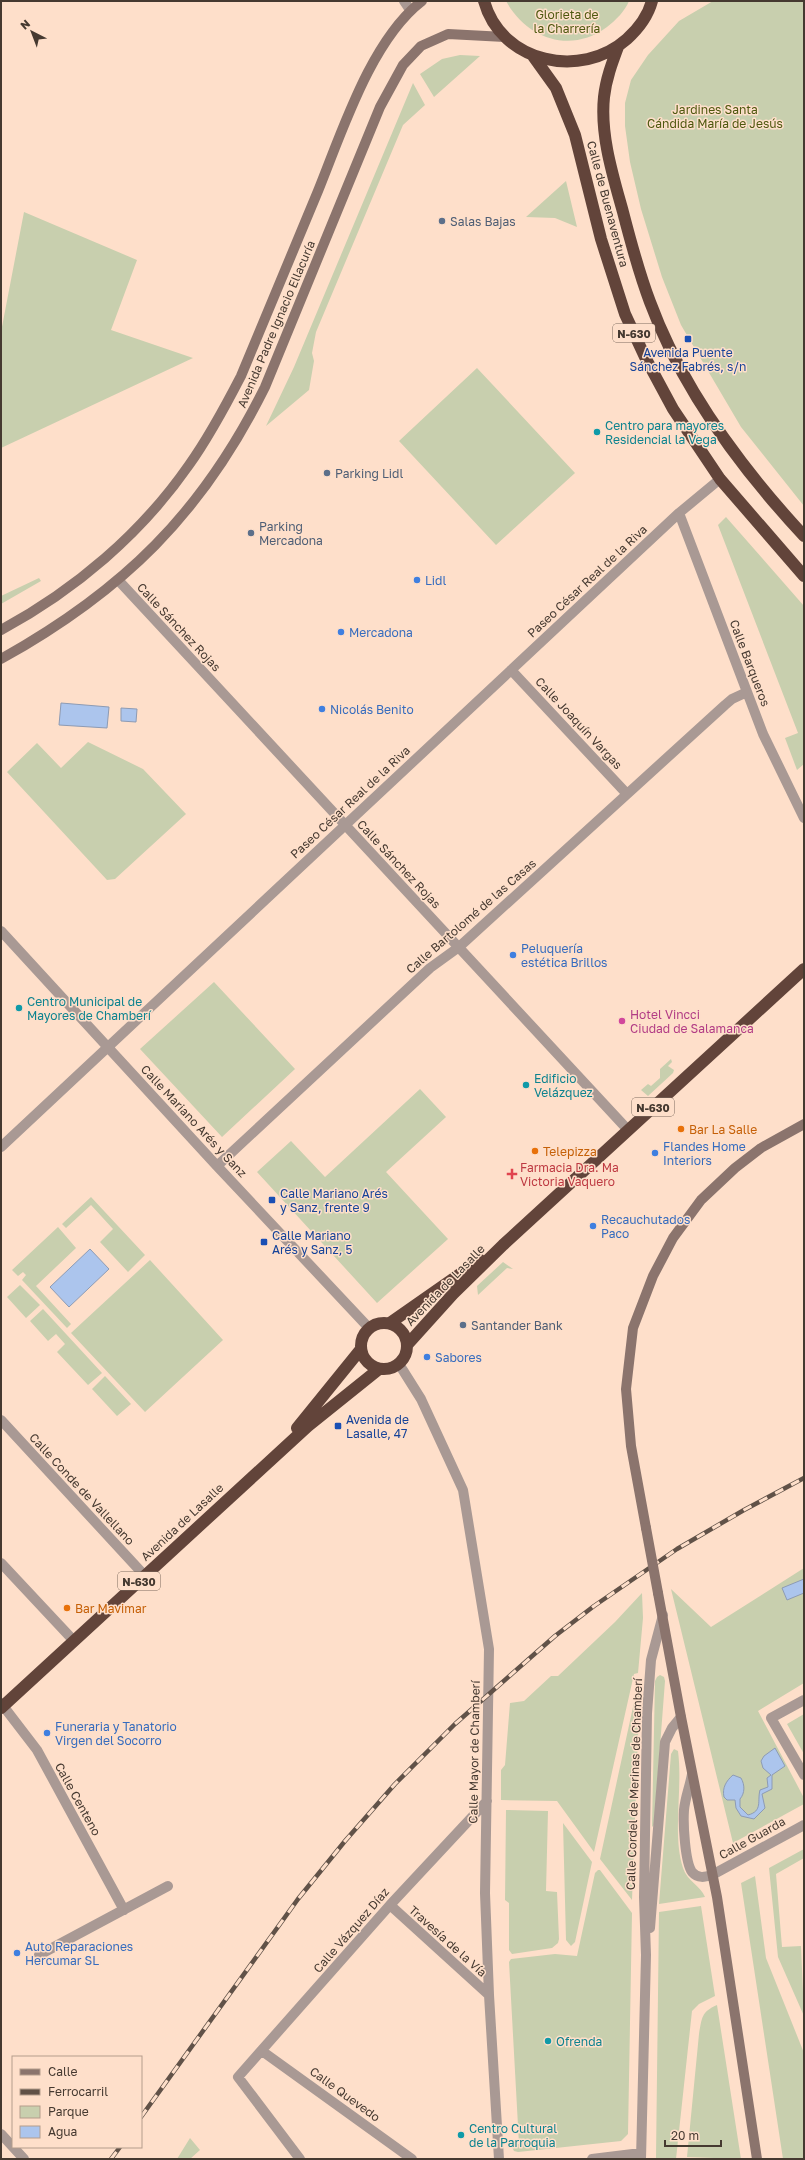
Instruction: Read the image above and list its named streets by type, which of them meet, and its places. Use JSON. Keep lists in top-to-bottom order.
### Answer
{
  "streets": {
    "highway": ["Calle de Buenaventura", "N-630", "Avenida de Lasalle"],
    "main road": ["Avenida Padre Ignacio Ellacuría"],
    "street": [
      "Paseo César Real de la Riva",
      "Calle Sánchez Rojas",
      "Calle Barqueros",
      "Calle Joaquín Vargas",
      "Calle Bartolomé de las Casas",
      "Calle Mariano Arés y Sanz",
      "Calle Conde de Vallellano",
      "Calle Mayor de Chamberí",
      "Calle Cordel de Merinas de Chamberí",
      "Calle Centeno",
      "Calle Guarda",
      "Calle Vázquez Díaz",
      "Travesía de la Vía",
      "Calle Quevedo"
    ]
  },
  "crossings": [
    ["Calle de Buenaventura", "N-630"],
    ["Calle de Buenaventura", "Paseo César Real de la Riva"],
    ["Avenida Padre Ignacio Ellacuría", "N-630"],
    ["Avenida Padre Ignacio Ellacuría", "Calle Sánchez Rojas"],
    ["N-630", "Calle Mariano Arés y Sanz"],
    ["N-630", "Avenida de Lasalle"],
    ["N-630", "Calle Mayor de Chamberí"],
    ["Paseo César Real de la Riva", "Calle Sánchez Rojas"],
    ["Paseo César Real de la Riva", "Calle Barqueros"],
    ["Paseo César Real de la Riva", "Calle Joaquín Vargas"],
    ["Paseo César Real de la Riva", "Calle Mariano Arés y Sanz"],
    ["Calle Sánchez Rojas", "Calle Bartolomé de las Casas"],
    ["Calle Sánchez Rojas", "Avenida de Lasalle"],
    ["Calle Barqueros", "Calle Bartolomé de las Casas"],
    ["Calle Joaquín Vargas", "Calle Bartolomé de las Casas"],
    ["Calle Bartolomé de las Casas", "Calle Mariano Arés y Sanz"],
    ["Calle Mariano Arés y Sanz", "Avenida de Lasalle"],
    ["Calle Mariano Arés y Sanz", "Calle Mayor de Chamberí"],
    ["Avenida de Lasalle", "Calle Conde de Vallellano"],
    ["Avenida de Lasalle", "Calle Mayor de Chamberí"],
    ["Avenida de Lasalle", "Calle Centeno"],
    ["Calle Mayor de Chamberí", "Calle Vázquez Díaz"],
    ["Calle Mayor de Chamberí", "Travesía de la Vía"],
    ["Calle Vázquez Díaz", "Travesía de la Vía"],
    ["Calle Vázquez Díaz", "Calle Quevedo"]
  ],
  "parks": ["Glorieta de la Charrería", "Jardines Santa Cándida María de Jesús"],
  "places": {
    "other": [
      "Salas Bajas",
      "Centro para mayores Residencial la Vega",
      "Parking Lidl",
      "Parking Mercadona",
      "Lidl",
      "Mercadona",
      "Nicolás Benito",
      "Peluquería estética Brillos",
      "Centro Municipal de Mayores de Chamberí",
      "Hotel Vincci Ciudad de Salamanca",
      "Edificio Velázquez",
      "Bar La Salle",
      "Telepizza",
      "Flandes Home Interiors",
      "Recauchutados Paco",
      "Santander Bank",
      "Sabores",
      "Bar Mavimar",
      "Funeraria y Tanatorio Virgen del Socorro",
      "Auto Reparaciones Hercumar SL",
      "Ofrenda",
      "Centro Cultural de la Parroquia"
    ],
    "transit": [
      "Avenida Puente Sánchez Fabrés, s/n",
      "Calle Mariano Arés y Sanz, frente 9",
      "Calle Mariano Arés y Sanz, 5",
      "Avenida de Lasalle, 47"
    ],
    "health": ["Farmacia Dra. Mª Victoria Vaquero"]
  },
  "legend": [
    "Calle",
    "Ferrocarril",
    "Parque",
    "Agua"
  ],
  "scale_bar": "20 m",
  "north": "top left"
}
